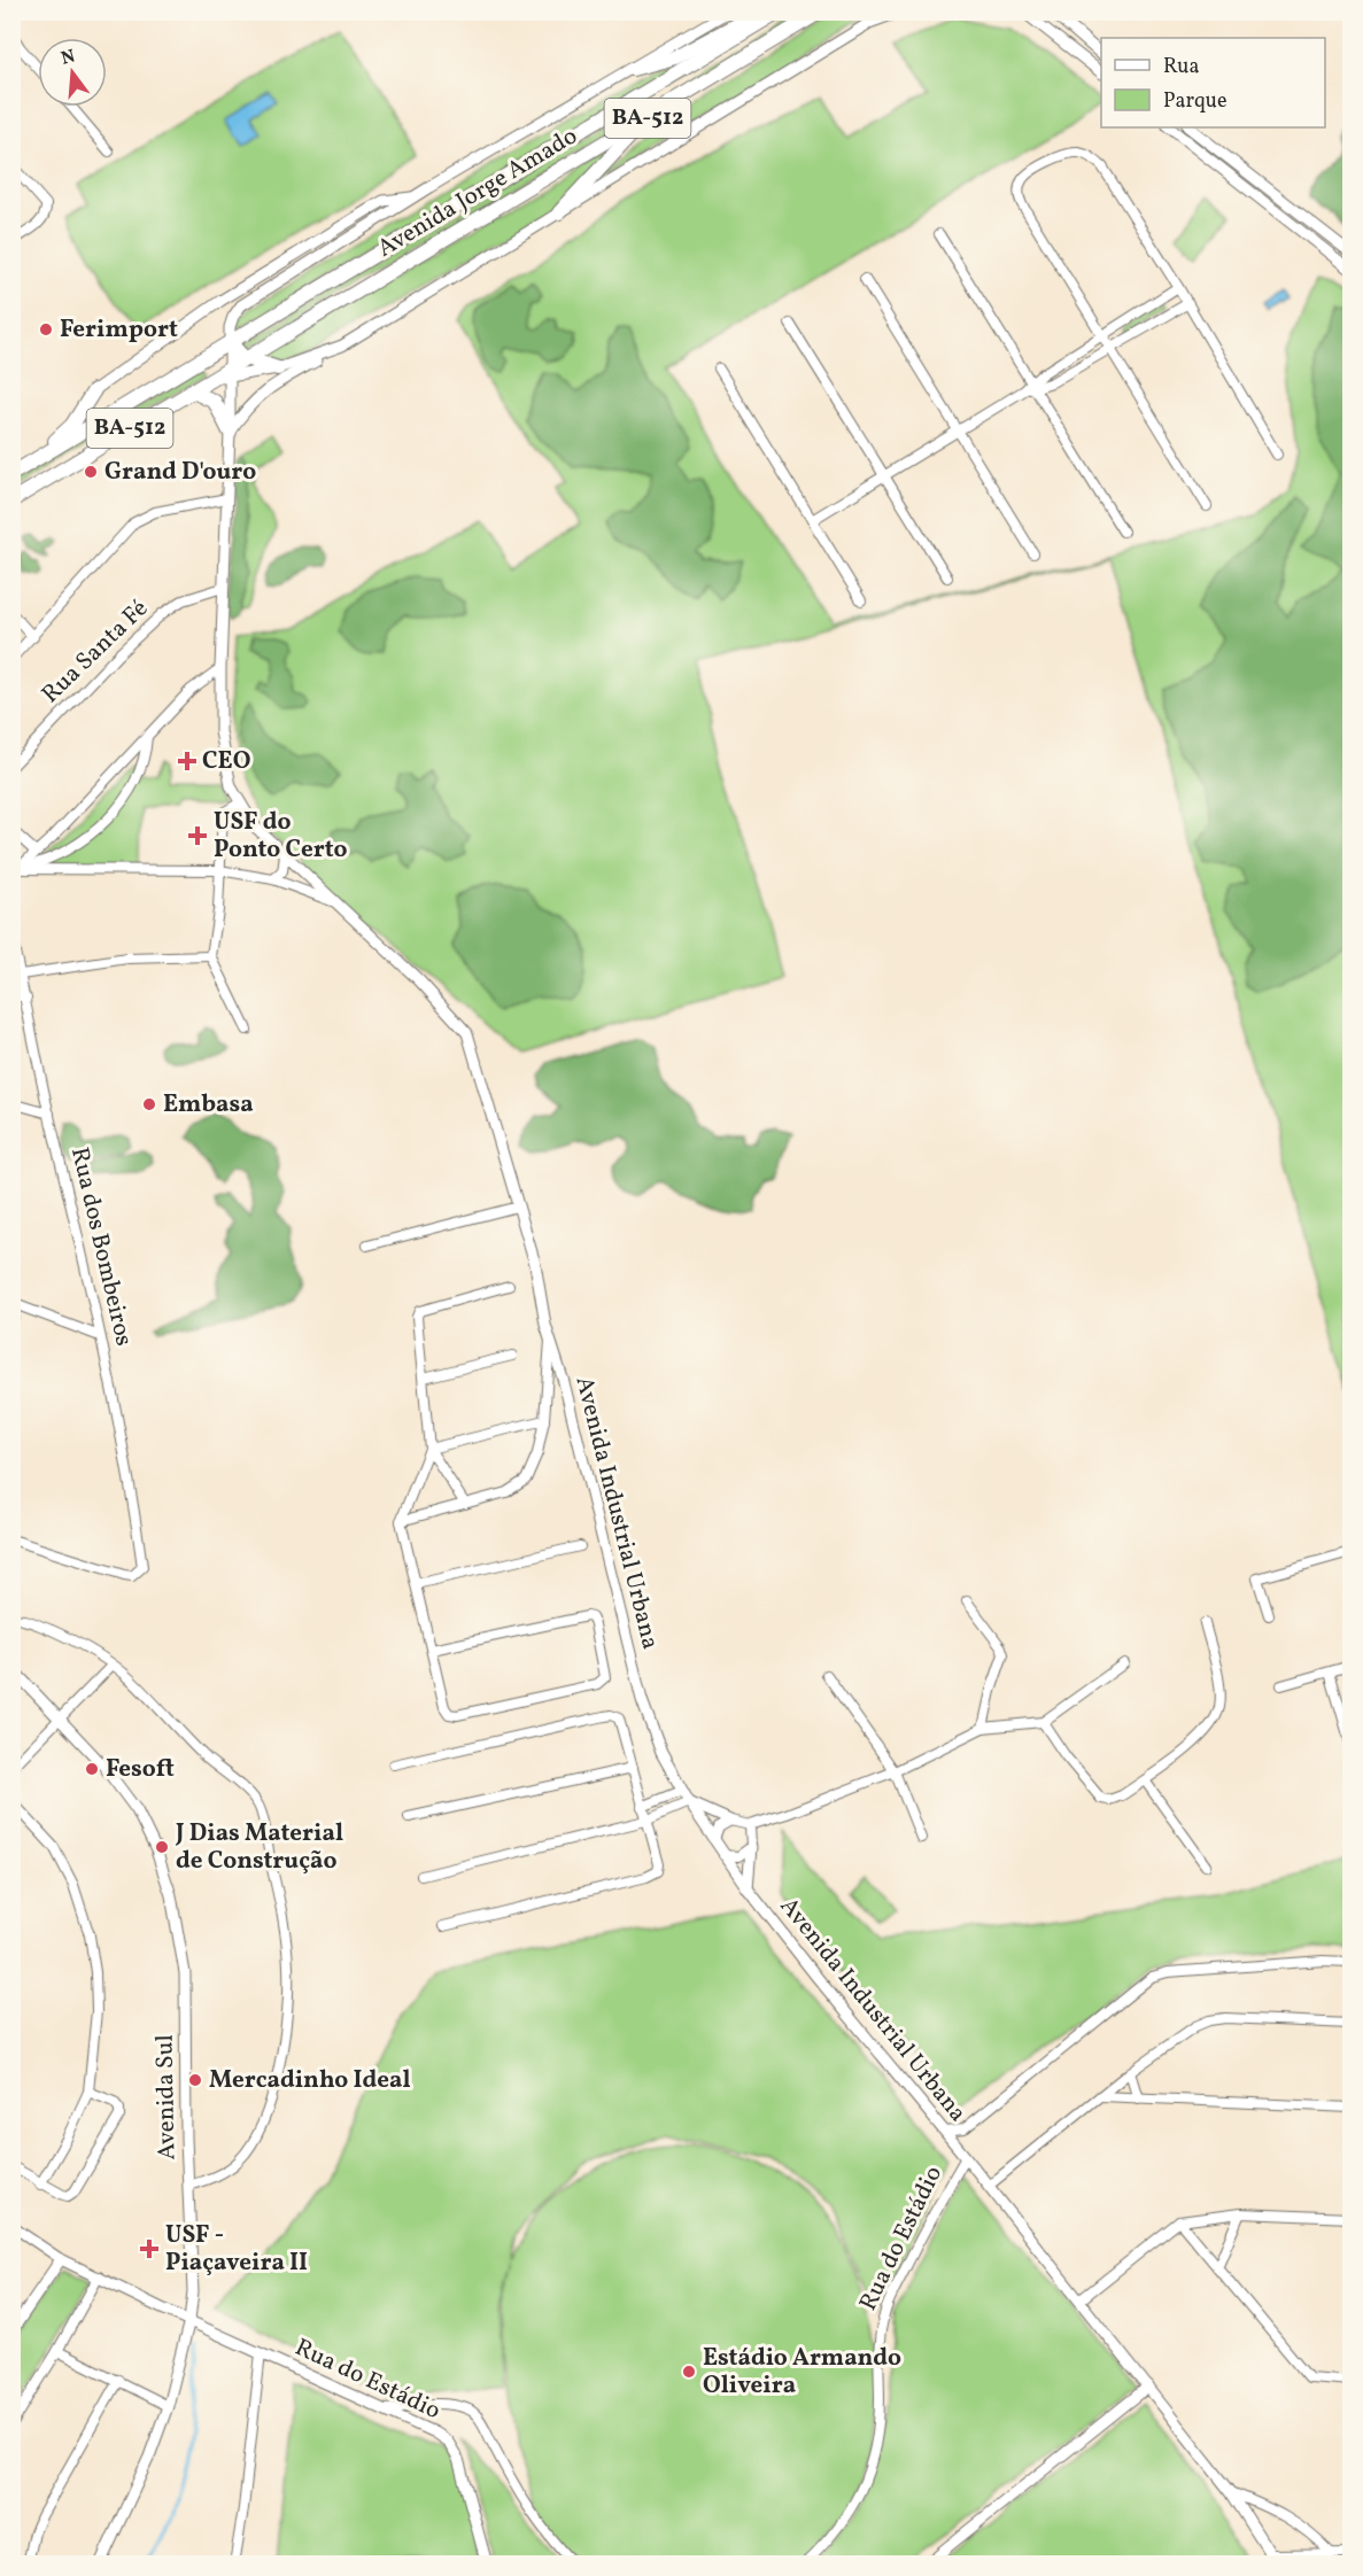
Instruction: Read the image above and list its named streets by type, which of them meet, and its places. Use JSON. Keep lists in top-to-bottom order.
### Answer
{
  "streets": {
    "main road": ["BA-512", "Avenida Jorge Amado"],
    "street": [
      "Rua Santa Fé",
      "Rua dos Bombeiros",
      "Avenida Industrial Urbana",
      "Avenida Sul",
      "Rua do Estádio"
    ]
  },
  "crossings": [
    ["Avenida Jorge Amado", "Avenida Industrial Urbana"],
    ["Rua Santa Fé", "Avenida Industrial Urbana"],
    ["Avenida Industrial Urbana", "Rua do Estádio"],
    ["Avenida Sul", "Rua do Estádio"]
  ],
  "places": {
    "other": [
      "Ferimport",
      "Grand D'ouro",
      "Embasa",
      "Fesoft",
      "J Dias Material de Construção",
      "Mercadinho Ideal",
      "Estádio Armando Oliveira"
    ],
    "health": ["CEO", "USF do Ponto Certo", "USF - Piaçaveira II"]
  },
  "legend": ["Rua", "Parque"],
  "north": "top"
}
